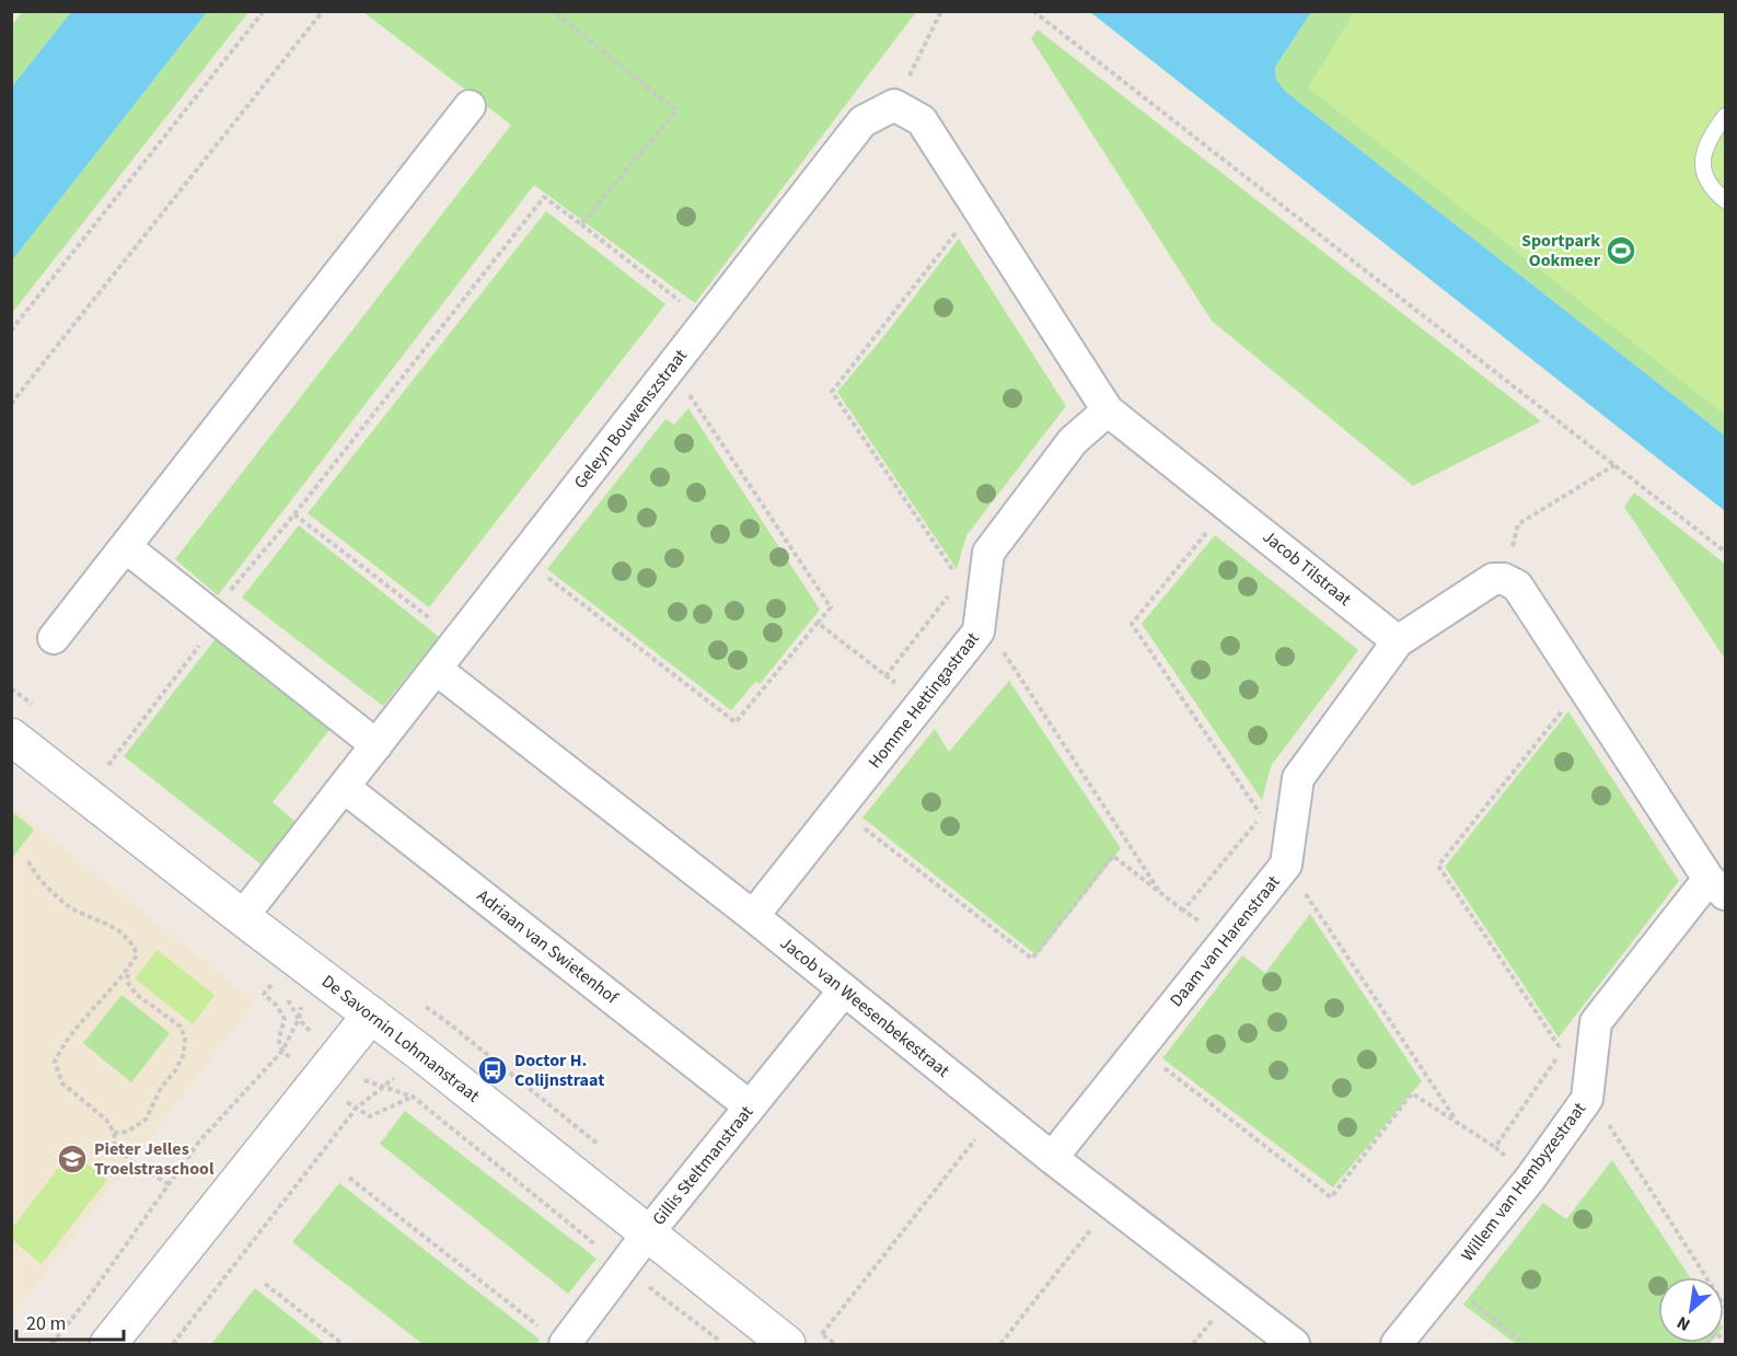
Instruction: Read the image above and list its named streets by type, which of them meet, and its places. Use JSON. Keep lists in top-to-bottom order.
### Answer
{
  "streets": {
    "street": [
      "Geleyn Bouwenszstraat",
      "Jacob Tilstraat",
      "Homme Hettingastraat",
      "Daam van Harenstraat",
      "Adriaan van Swietenhof",
      "Jacob van Weesenbekestraat",
      "De Savornin Lohmanstraat",
      "Gillis Steltmanstraat",
      "Willem van Hembyzestraat"
    ]
  },
  "crossings": [
    ["Geleyn Bouwenszstraat", "Jacob Tilstraat"],
    ["Geleyn Bouwenszstraat", "Adriaan van Swietenhof"],
    ["Geleyn Bouwenszstraat", "Jacob van Weesenbekestraat"],
    ["Geleyn Bouwenszstraat", "De Savornin Lohmanstraat"],
    ["Jacob Tilstraat", "Homme Hettingastraat"],
    ["Jacob Tilstraat", "Daam van Harenstraat"],
    ["Homme Hettingastraat", "Jacob van Weesenbekestraat"],
    ["Daam van Harenstraat", "Jacob van Weesenbekestraat"],
    ["Adriaan van Swietenhof", "Gillis Steltmanstraat"],
    ["Jacob van Weesenbekestraat", "Gillis Steltmanstraat"],
    ["De Savornin Lohmanstraat", "Gillis Steltmanstraat"]
  ],
  "places": {
    "sports": ["Sportpark Ookmeer"],
    "bus stop": ["Doctor H. Colijnstraat"],
    "school or university": ["Pieter Jelles Troelstraschool"]
  },
  "scale_bar": "20 m",
  "north": "bottom left"
}
